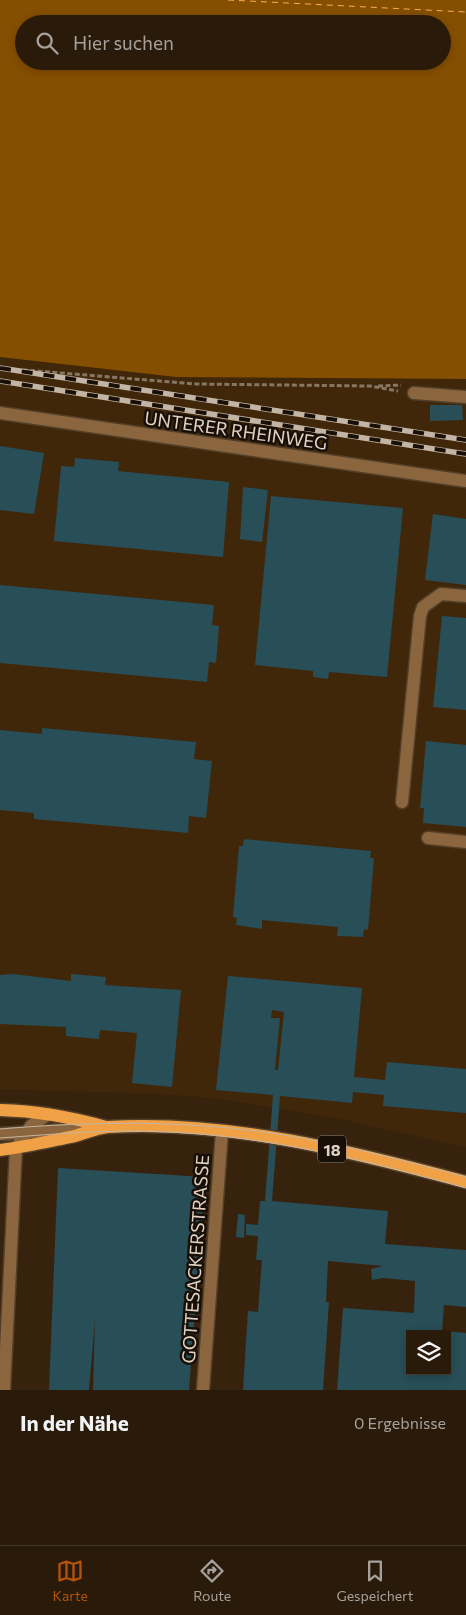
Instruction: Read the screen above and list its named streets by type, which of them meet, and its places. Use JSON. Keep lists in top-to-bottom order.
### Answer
{
  "streets": {
    "main road": ["18"],
    "street": ["UNTERER RHEINWEG", "GOTTESACKERSTRASSE"]
  },
  "crossings": [
    ["18", "GOTTESACKERSTRASSE"]
  ],
  "page": {
    "search": "Hier suchen",
    "heading": ["In der Nähe", "0 Ergebnisse"],
    "nav": ["Karte", "Route", "Gespeichert"]
  }
}
